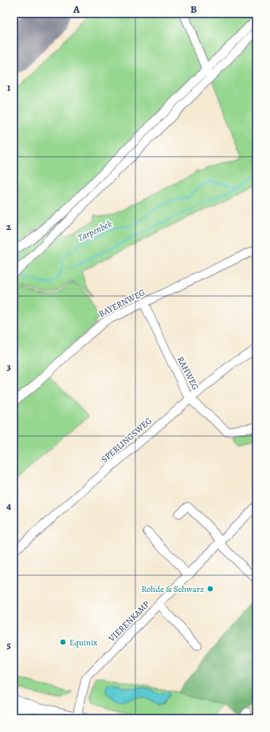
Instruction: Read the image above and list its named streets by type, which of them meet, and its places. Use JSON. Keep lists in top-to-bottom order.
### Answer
{
  "streets": {
    "street": [
      "BAYERNWEG",
      "RAHWEG",
      "SPERLINGSWEG",
      "VIERENKAMP"
    ]
  },
  "crossings": [
    ["BAYERNWEG", "RAHWEG"],
    ["RAHWEG", "SPERLINGSWEG"]
  ],
  "water": ["Tarpenbek"],
  "places": ["Rohde & Schwarz", "Equinix"],
  "grid": {
    "columns": ["A", "B"],
    "rows": [
      "1",
      "2",
      "3",
      "4",
      "5"
    ]
  }
}
